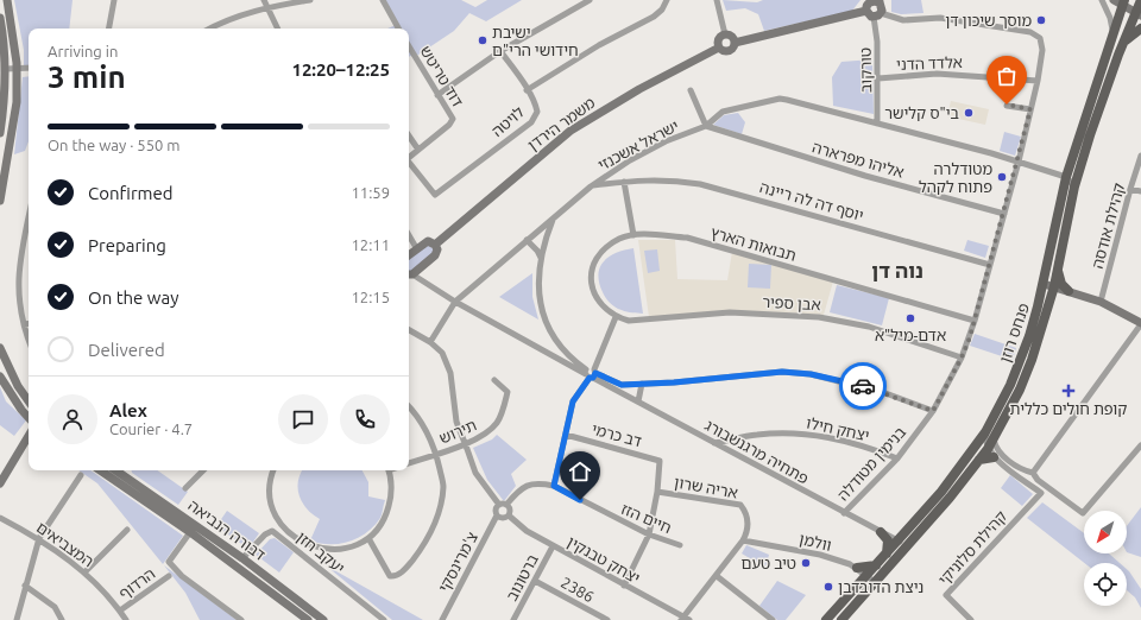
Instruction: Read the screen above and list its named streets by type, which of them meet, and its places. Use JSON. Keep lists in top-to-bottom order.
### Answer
{
  "streets": {
    "main road": ["פנחס רוזן"],
    "street": [
      "אלדד הדני",
      "טורקוב",
      "דוד טריטש",
      "לויטה",
      "משמר הירדן",
      "ישראל אשכנזי",
      "אליהו מפרארה",
      "יוסף דה לה ריינה",
      "קהילת אודסה",
      "תבואות הארץ",
      "אבן ספיר",
      "יצחק חילו",
      "תירוש",
      "דב כרמי",
      "פתחיה מרגנשבורג",
      "בנימין מטודלה",
      "אריה שרון",
      "חיים הזז",
      "דבורה הנביאה",
      "וולמן",
      "המצביאים",
      "קהילת סלוניקי",
      "יעקב חזן",
      "יצחק טבנקין",
      "צ'מרינסקי",
      "ברטונוב",
      "הרדוף",
      "2386"
    ]
  },
  "crossings": [
    ["אלדד הדני", "טורקוב"],
    ["אלדד הדני", "בנימין מטודלה"],
    ["טורקוב", "ישראל אשכנזי"],
    ["טורקוב", "בנימין מטודלה"],
    ["ישראל אשכנזי", "אליהו מפרארה"],
    ["ישראל אשכנזי", "יוסף דה לה ריינה"],
    ["ישראל אשכנזי", "פנחס רוזן"],
    ["ישראל אשכנזי", "פתחיה מרגנשבורג"],
    ["ישראל אשכנזי", "בנימין מטודלה"],
    ["אליהו מפרארה", "בנימין מטודלה"],
    ["יוסף דה לה ריינה", "בנימין מטודלה"],
    ["תבואות הארץ", "אבן ספיר"],
    ["תבואות הארץ", "בנימין מטודלה"],
    ["אבן ספיר", "בנימין מטודלה"],
    ["פנחס רוזן", "פתחיה מרגנשבורג"],
    ["פנחס רוזן", "וולמן"],
    ["יצחק חילו", "פתחיה מרגנשבורג"],
    ["יצחק חילו", "בנימין מטודלה"],
    ["דב כרמי", "אריה שרון"],
    ["פתחיה מרגנשבורג", "בנימין מטודלה"],
    ["אריה שרון", "וולמן"],
    ["חיים הזז", "יצחק טבנקין"],
    ["חיים הזז", "צ'מרינסקי"],
    ["דבורה הנביאה", "יעקב חזן"],
    ["המצביאים", "הרדוף"],
    ["יצחק טבנקין", "צ'מרינסקי"],
    ["יצחק טבנקין", "ברטונוב"],
    ["ברטונוב", "2386"]
  ],
  "districts": ["נוה דן"],
  "places": {
    "other": [
      "מוסך שיכון דן",
      "ישיבת חידושי הרי\"ם",
      "בי\"ס קלישר",
      "מטודלרה פתוח לקהל",
      "אדם-מיל\"א",
      "טיב טעם",
      "ניצת הדובדבן"
    ],
    "health": ["קופת חולים כללית"]
  },
  "north": "bottom left",
  "page": {
    "heading": ["3 min", "Arriving in", "12:20–12:25"],
    "panel": ["Alex", "Courier · 4.7"],
    "bar": "On the way · 550 m",
    "list": [
      ["Confirmed", "11:59"],
      ["Preparing", "12:11"],
      ["On the way", "12:15"],
      "Delivered"
    ]
  }
}
